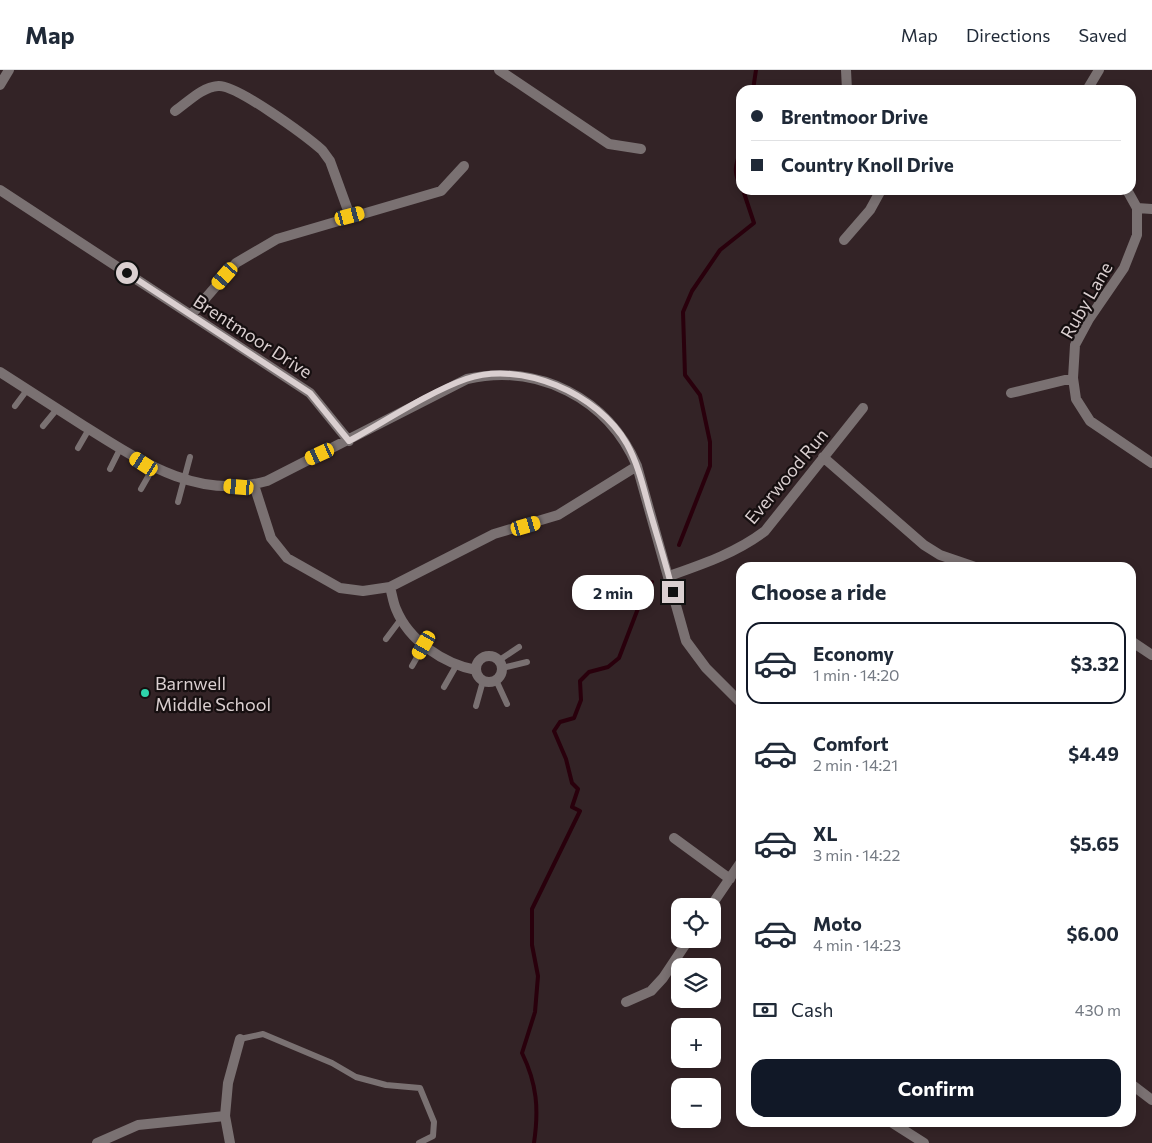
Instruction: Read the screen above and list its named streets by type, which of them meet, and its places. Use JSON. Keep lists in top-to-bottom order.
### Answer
{
  "streets": {
    "street": ["Ruby Lane", "Brentmoor Drive", "Everwood Run"]
  },
  "places": ["Barnwell Middle School"],
  "page": {
    "header": "Map",
    "nav": ["Map", "Directions", "Saved"],
    "banner": ["Brentmoor Drive", "Country Knoll Drive"],
    "heading": "Choose a ride",
    "bubble": "2 min",
    "list": [
      {
        "name": "Economy",
        "note": "1 min · 14:20",
        "value": "$3.32"
      },
      {
        "name": "Comfort",
        "note": "2 min · 14:21",
        "value": "$4.49"
      },
      {
        "name": "XL",
        "note": "3 min · 14:22",
        "value": "$5.65"
      },
      {
        "name": "Moto",
        "note": "4 min · 14:23",
        "value": "$6.00"
      }
    ],
    "map_buttons": ["+", "−"],
    "pay": ["Cash", "430 m"],
    "buttons": "Confirm"
  }
}
